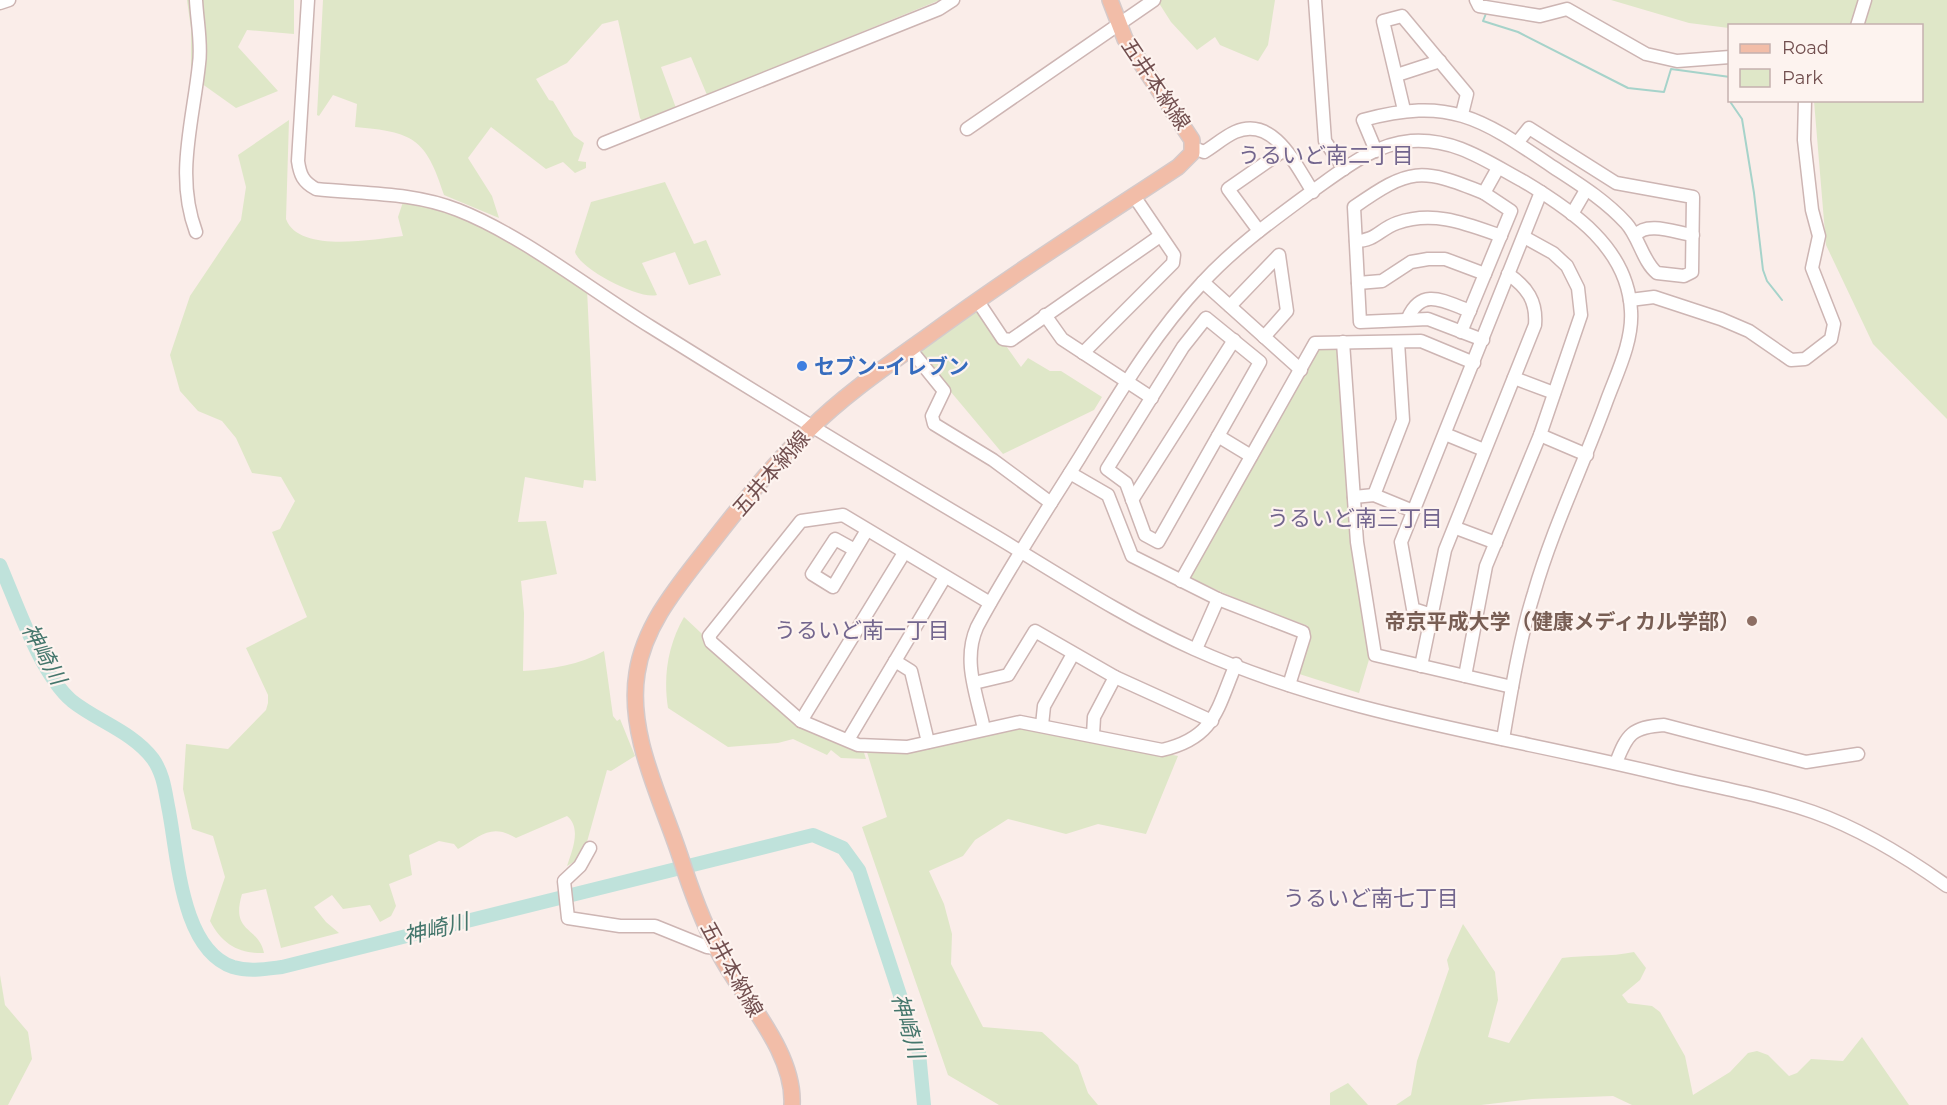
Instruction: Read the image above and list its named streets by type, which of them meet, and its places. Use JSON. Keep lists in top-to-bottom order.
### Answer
{
  "streets": {
    "main road": ["五井本納線"]
  },
  "districts": [
    "うるいど南二丁目",
    "うるいど南三丁目",
    "うるいど南一丁目",
    "うるいど南七丁目"
  ],
  "water": ["神崎川"],
  "places": ["セブン-イレブン", "帝京平成大学（健康メディカル学部）"],
  "legend": ["Road", "Park"]
}
